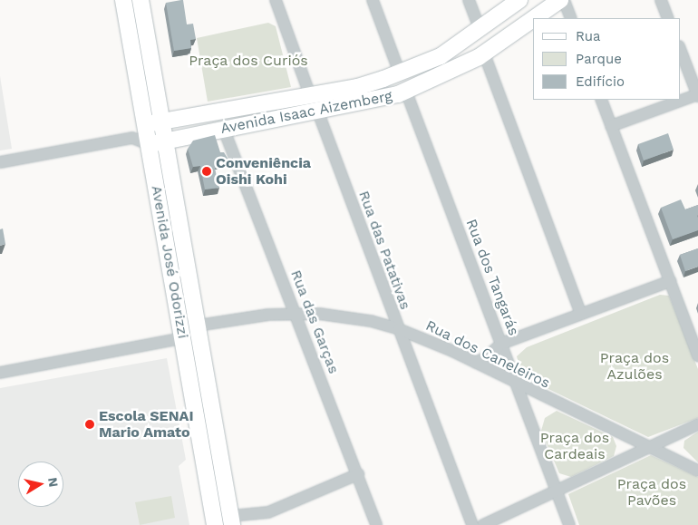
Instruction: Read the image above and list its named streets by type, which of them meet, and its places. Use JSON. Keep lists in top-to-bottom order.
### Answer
{
  "streets": {
    "main road": ["Avenida Isaac Aizemberg", "Avenida José Odorizzi"],
    "street": [
      "Rua das Patativas",
      "Rua dos Tangarás",
      "Rua das Garças",
      "Rua dos Caneleiros"
    ]
  },
  "crossings": [
    ["Avenida Isaac Aizemberg", "Rua das Patativas"],
    ["Avenida Isaac Aizemberg", "Avenida José Odorizzi"],
    ["Avenida Isaac Aizemberg", "Rua dos Tangarás"],
    ["Avenida Isaac Aizemberg", "Rua das Garças"],
    ["Rua das Patativas", "Rua dos Caneleiros"],
    ["Avenida José Odorizzi", "Rua dos Caneleiros"],
    ["Rua dos Tangarás", "Rua dos Caneleiros"],
    ["Rua das Garças", "Rua dos Caneleiros"]
  ],
  "parks": [
    "Praça dos Curiós",
    "Praça dos Azulões",
    "Praça dos Cardeais",
    "Praça dos Pavões"
  ],
  "places": ["Conveniência Oishi Kohi", "Escola SENAI Mario Amato"],
  "legend": ["Rua", "Parque", "Edifício"],
  "north": "right"
}
